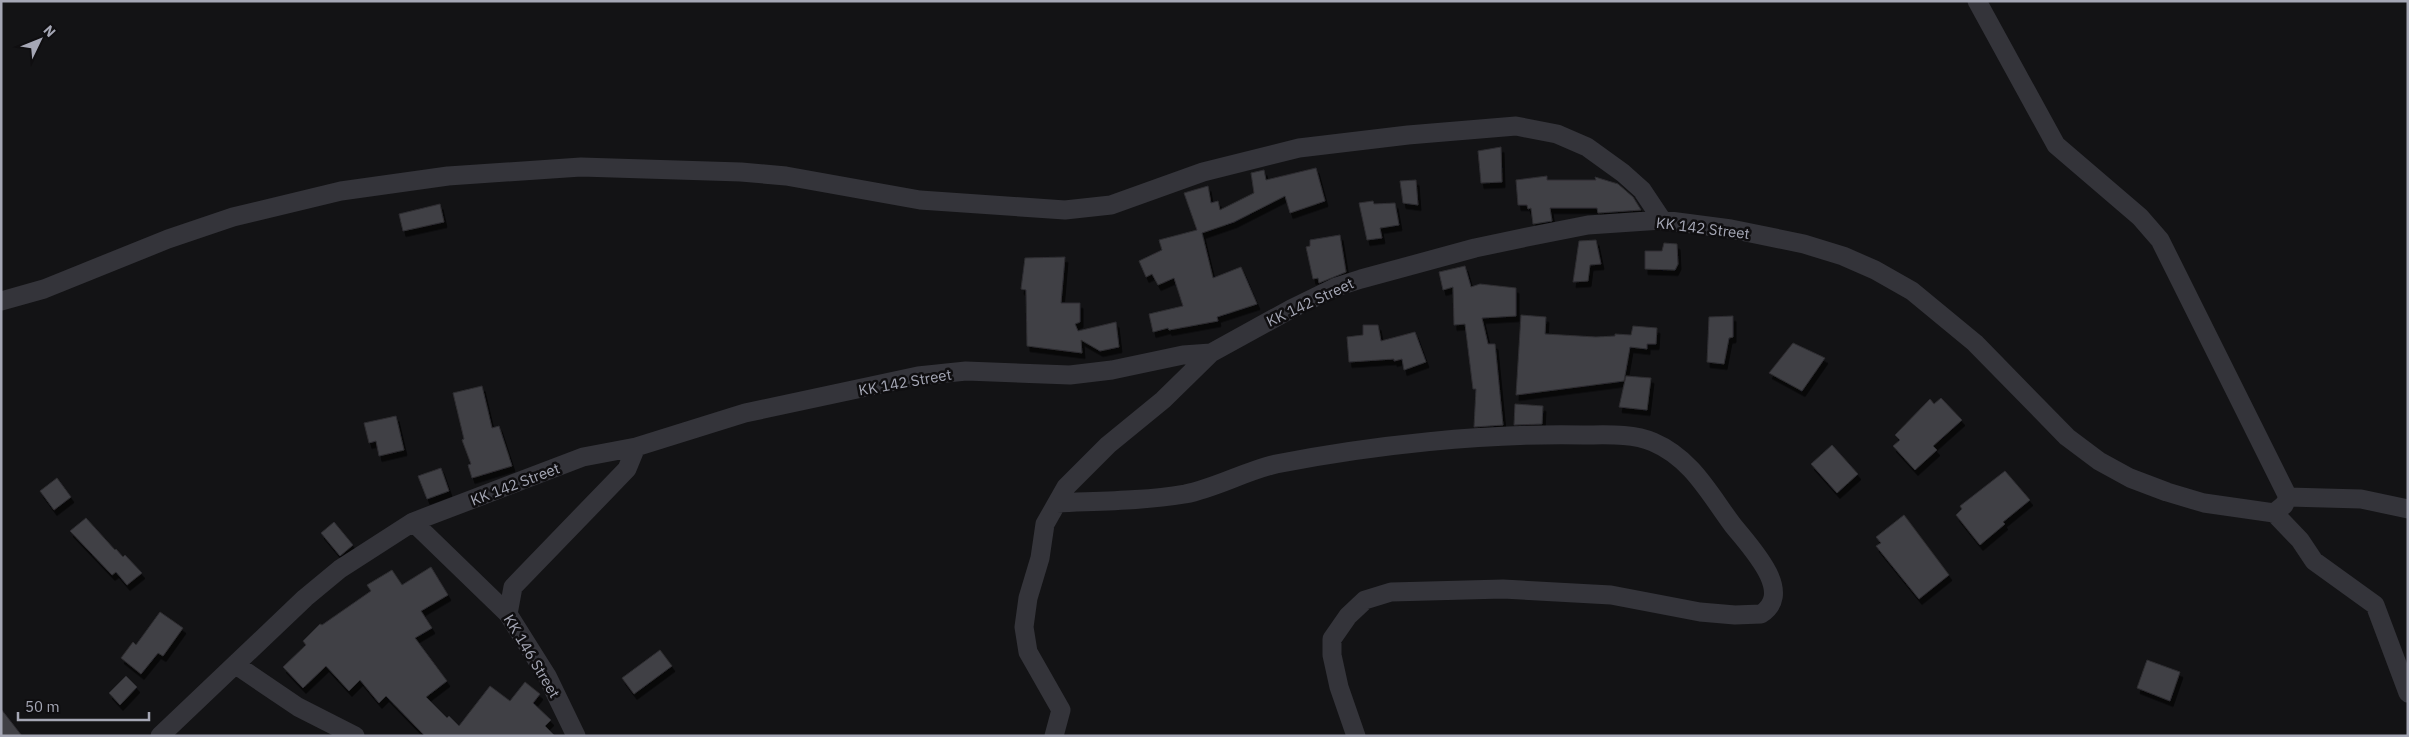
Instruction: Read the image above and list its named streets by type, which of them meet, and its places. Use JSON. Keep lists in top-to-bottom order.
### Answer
{
  "streets": {
    "street": ["KK 142 Street", "KK 146 Street"]
  },
  "crossings": [
    ["KK 142 Street", "KK 146 Street"]
  ],
  "scale_bar": "50 m",
  "north": "top right"
}
